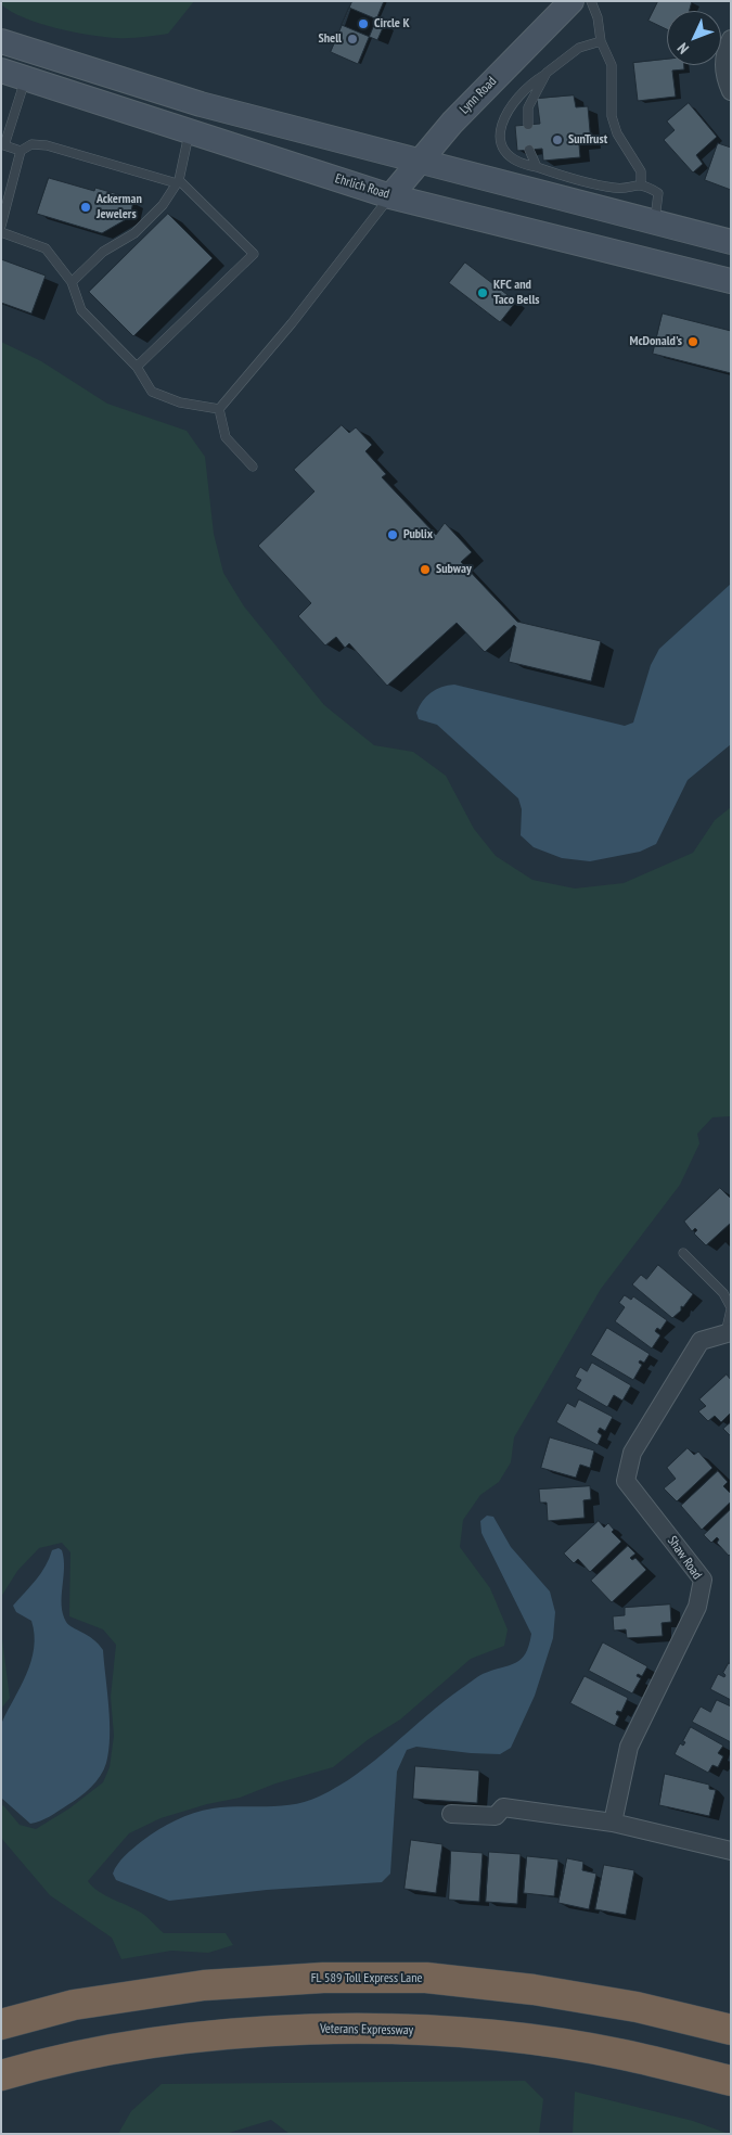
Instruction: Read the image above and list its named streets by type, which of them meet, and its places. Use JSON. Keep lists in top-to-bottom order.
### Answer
{
  "streets": {
    "highway": ["FL 589 Toll Express Lane", "Veterans Expressway"],
    "main road": ["Lynn Road", "Ehrlich Road"],
    "street": ["Shaw Road"]
  },
  "crossings": [
    ["Lynn Road", "Ehrlich Road"]
  ],
  "places": [
    "Circle K",
    "Shell",
    "SunTrust",
    "Ackerman Jewelers",
    "KFC and Taco Bells",
    "McDonald's",
    "Publix",
    "Subway"
  ],
  "north": "bottom left"
}
